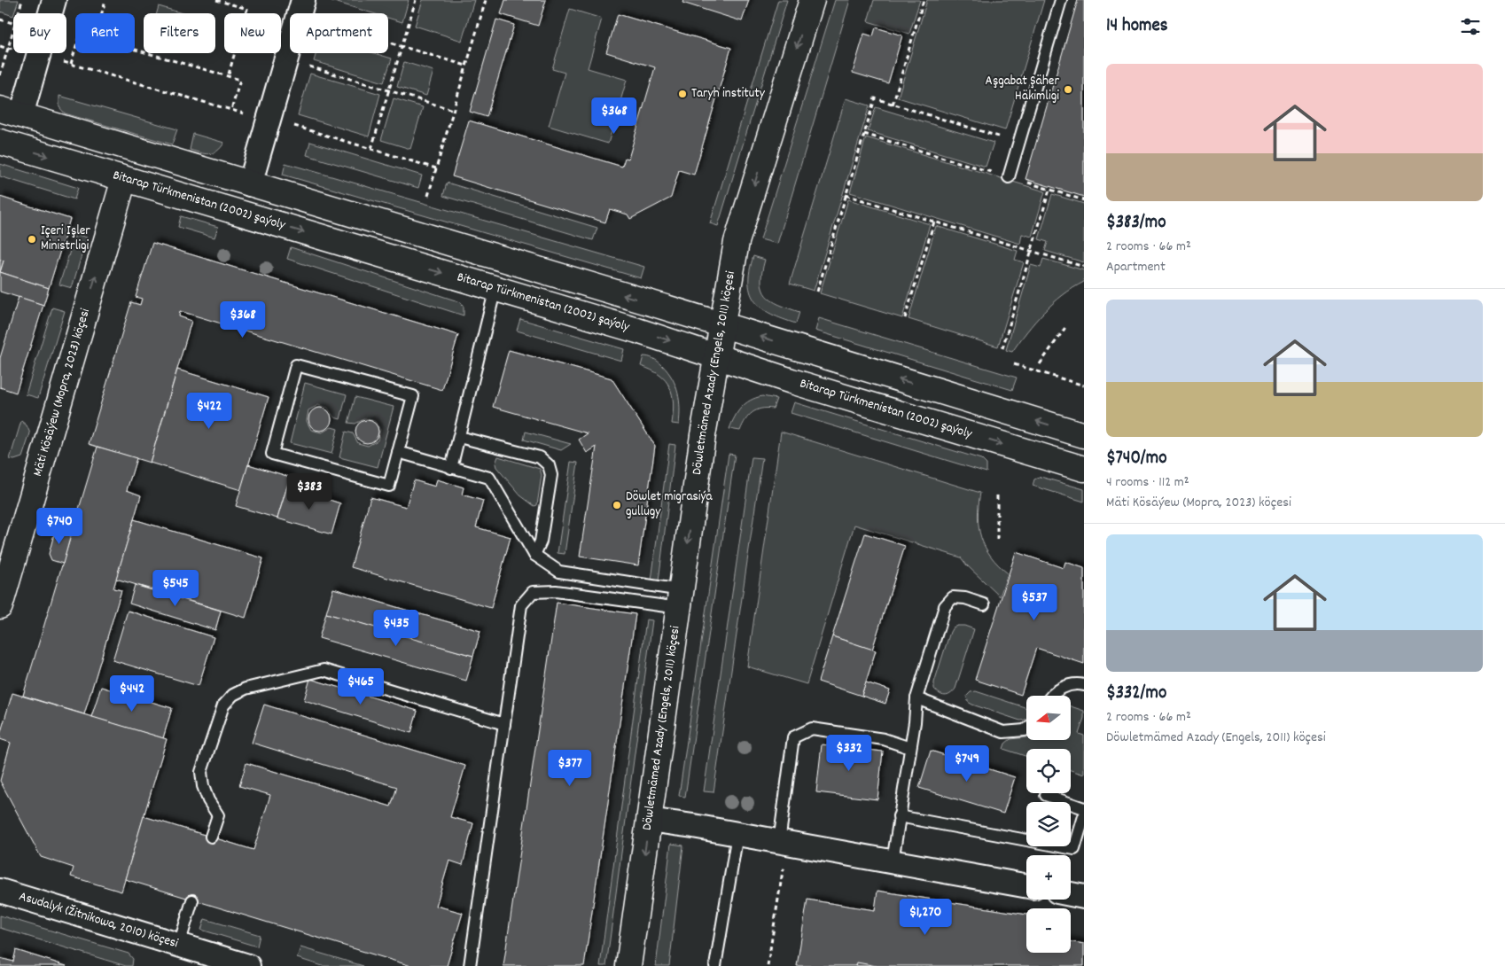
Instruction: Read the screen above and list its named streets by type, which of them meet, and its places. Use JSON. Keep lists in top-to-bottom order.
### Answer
{
  "streets": {
    "street": [
      "Bitarap Türkmenistan (2002) şaýoly",
      "Döwletmämed Azady (Engels, 2011) köçesi",
      "Mäti Kösäýew (Mopra, 2023) köçesi",
      "Asudalyk (Žitnikowa, 2010) köçesi"
    ]
  },
  "crossings": [
    ["Bitarap Türkmenistan (2002) şaýoly", "Döwletmämed Azady (Engels, 2011) köçesi"],
    ["Bitarap Türkmenistan (2002) şaýoly", "Mäti Kösäýew (Mopra, 2023) köçesi"]
  ],
  "one_way": ["Döwletmämed Azady (Engels, 2011) köçesi", "Mäti Kösäýew (Mopra, 2023) köçesi"],
  "places": [
    "Aşgabat Şäher Häkimligi",
    "Taryh instituty",
    "Içeri Işler Ministrligi",
    "Döwlet migrasiýa gullugy"
  ],
  "north": "left",
  "page": {
    "heading": "14 homes",
    "chip": [
      "Buy",
      "Rent",
      "Filters",
      "New",
      "Apartment"
    ],
    "list": [
      {
        "name": "$383/mo",
        "note": "2 rooms · 66 m² · Apartment"
      },
      {
        "name": "$740/mo",
        "note": "4 rooms · 112 m² · Mäti Kösäýew (Mopra, 2023) köçesi"
      },
      {
        "name": "$332/mo",
        "note": "2 rooms · 66 m² · Döwletmämed Azady (Engels, 2011) köçesi"
      }
    ],
    "price": [
      "$368",
      "$368",
      "$422",
      "$383",
      "$740",
      "$545",
      "$537",
      "$435",
      "$465",
      "$442",
      "$332",
      "$749",
      "$377",
      "$1,270"
    ],
    "map_buttons": ["+", "−"]
  }
}
